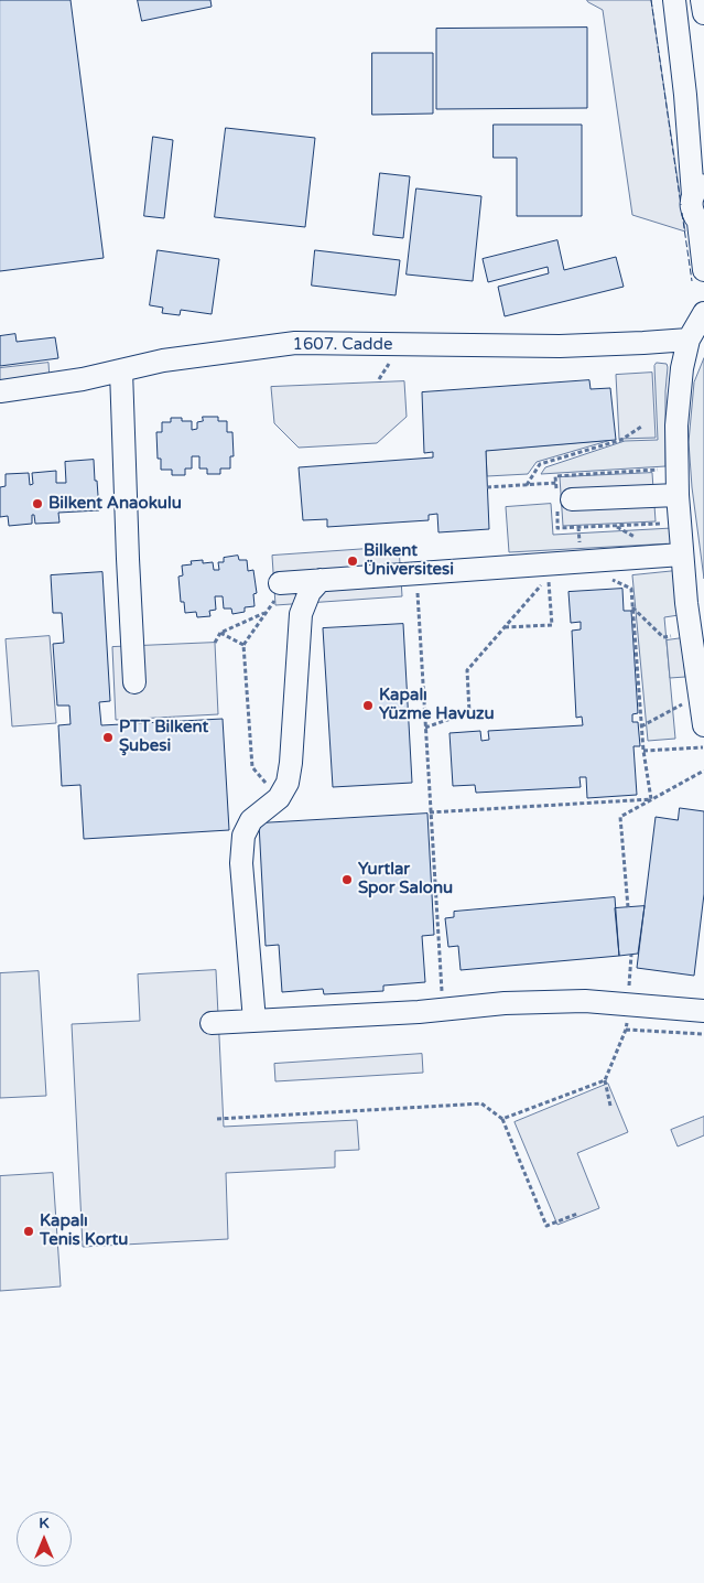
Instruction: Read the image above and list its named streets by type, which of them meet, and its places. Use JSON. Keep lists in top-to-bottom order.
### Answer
{
  "streets": {
    "street": ["1607. Cadde"]
  },
  "places": [
    "Bilkent Anaokulu",
    "Bilkent Üniversitesi",
    "Kapalı Yüzme Havuzu",
    "PTT Bilkent Şubesi",
    "Yurtlar Spor Salonu",
    "Kapalı Tenis Kortu"
  ],
  "north": "top"
}
